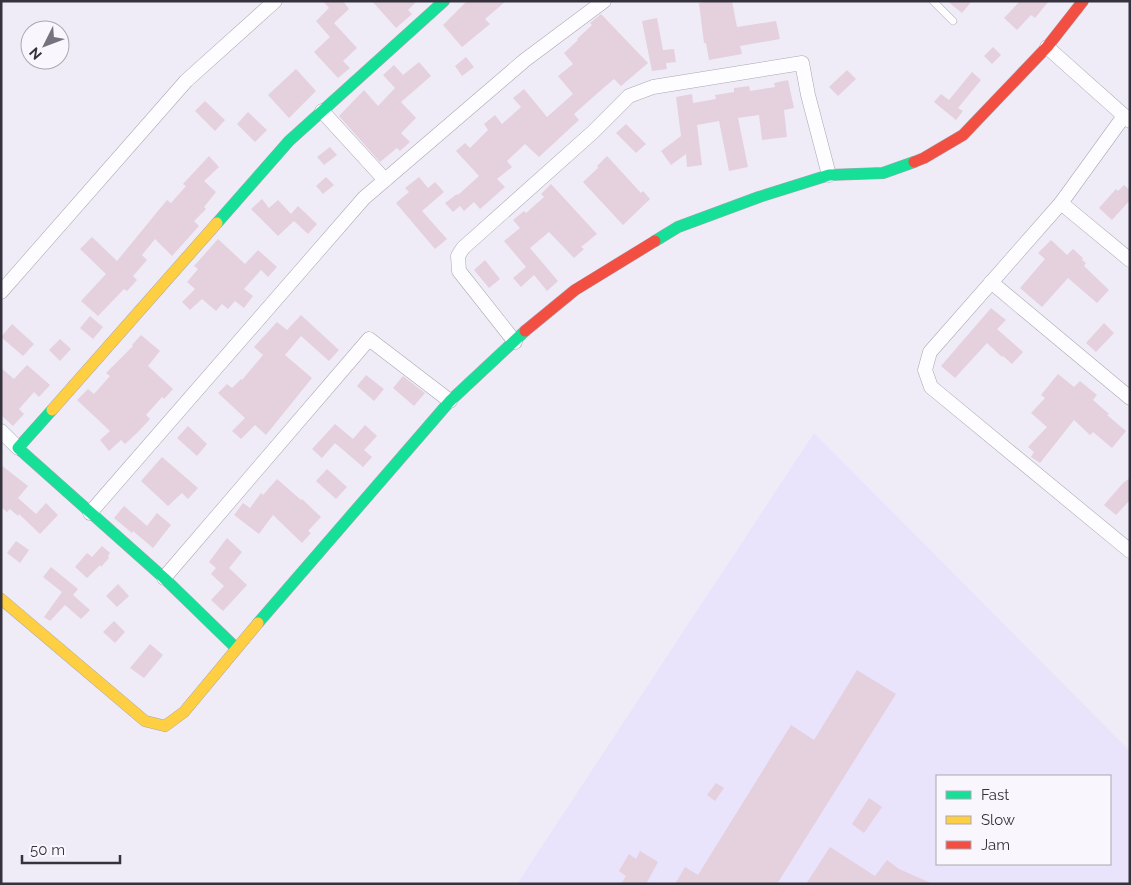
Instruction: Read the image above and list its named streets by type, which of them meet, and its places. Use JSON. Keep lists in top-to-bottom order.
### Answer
{
  "legend": ["Fast", "Slow", "Jam"],
  "scale_bar": "50 m",
  "north": "bottom left"
}
